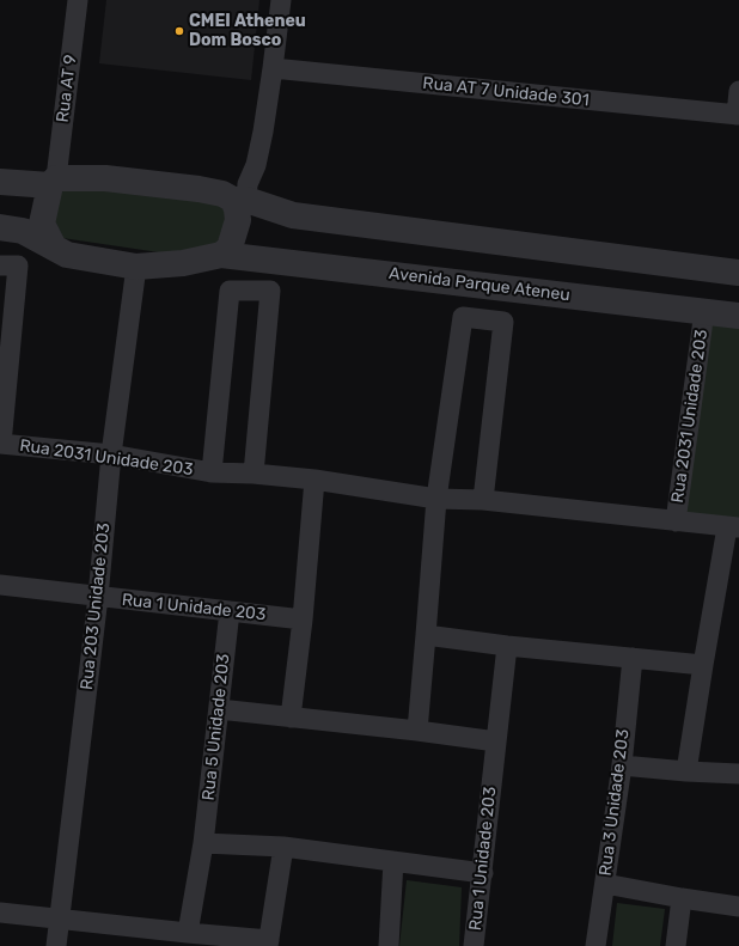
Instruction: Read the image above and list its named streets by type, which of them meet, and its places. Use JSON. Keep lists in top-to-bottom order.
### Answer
{
  "streets": {
    "street": [
      "Rua AT 9",
      "Rua AT 7 Unidade 301",
      "Avenida Parque Ateneu",
      "Rua 2031 Unidade 203",
      "Rua 203 Unidade 203",
      "Rua 1 Unidade 203",
      "Rua 5 Unidade 203",
      "Rua 3 Unidade 203"
    ]
  },
  "crossings": [
    ["Avenida Parque Ateneu", "Rua 2031 Unidade 203"],
    ["Avenida Parque Ateneu", "Rua 203 Unidade 203"],
    ["Rua 2031 Unidade 203", "Rua 203 Unidade 203"],
    ["Rua 203 Unidade 203", "Rua 1 Unidade 203"],
    ["Rua 1 Unidade 203", "Rua 5 Unidade 203"]
  ],
  "places": ["CMEI Atheneu Dom Bosco"]
}
